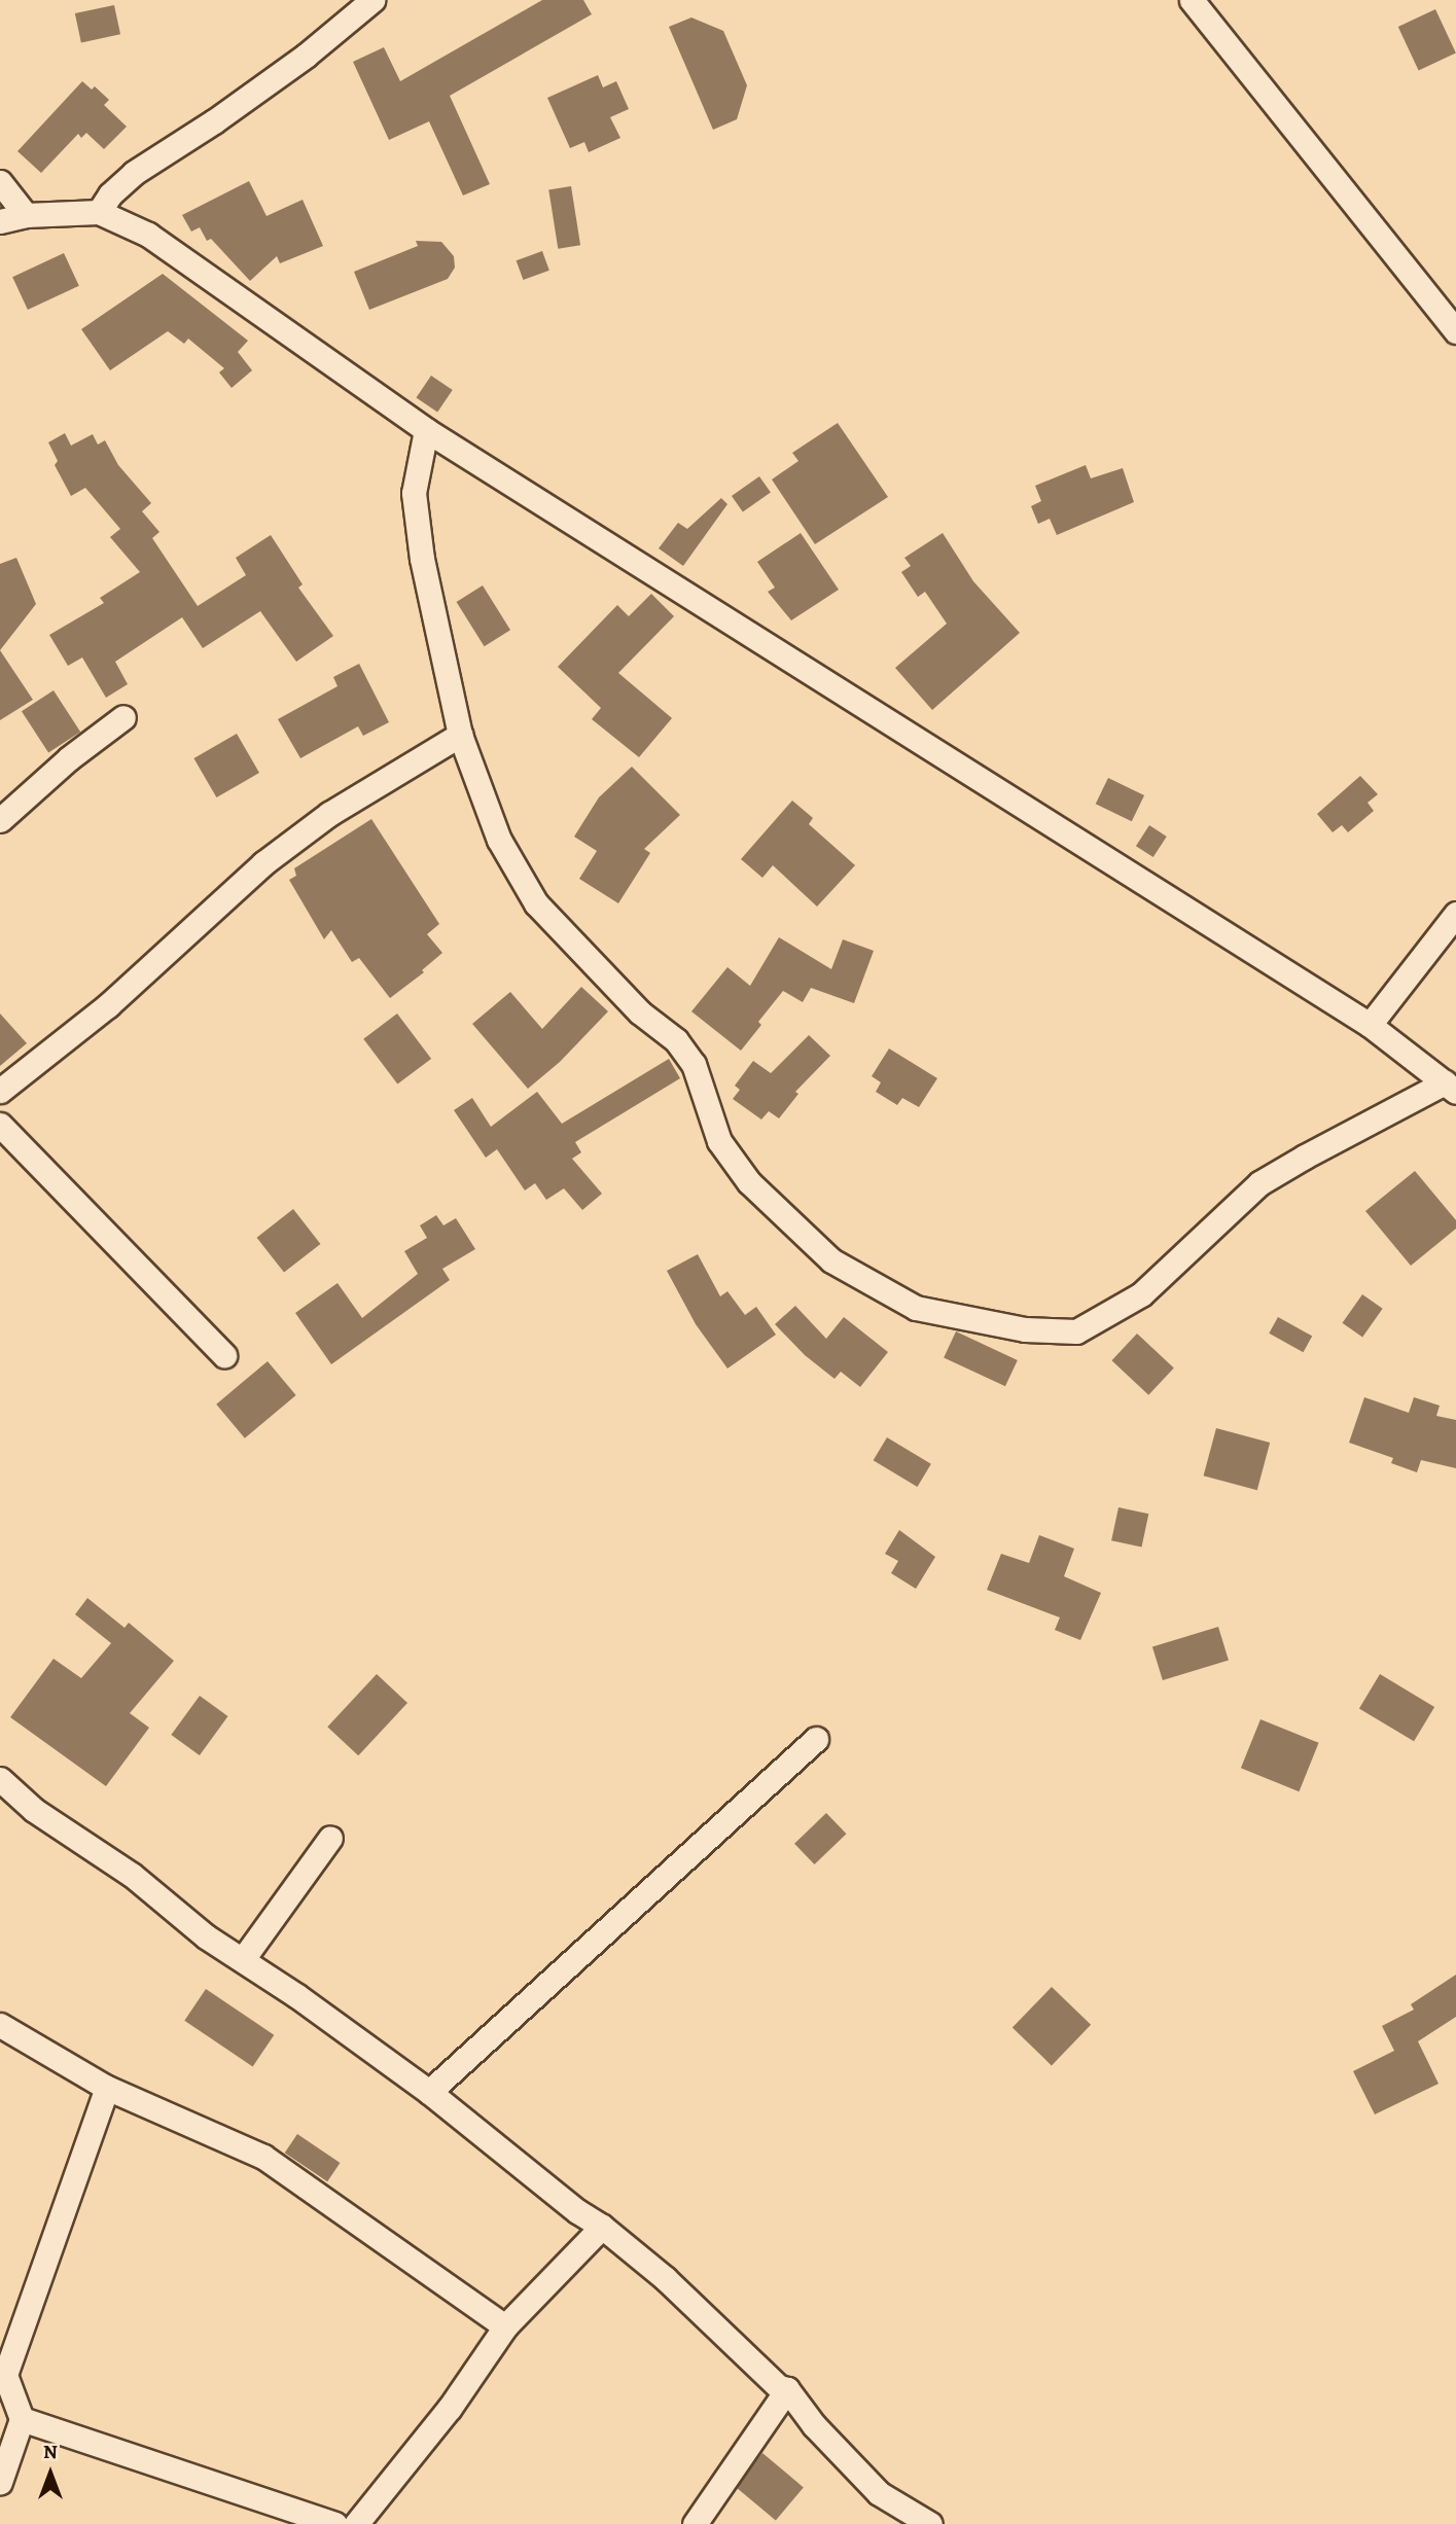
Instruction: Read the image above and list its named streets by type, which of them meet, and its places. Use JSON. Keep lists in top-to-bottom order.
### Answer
{
  "north": "top"
}
